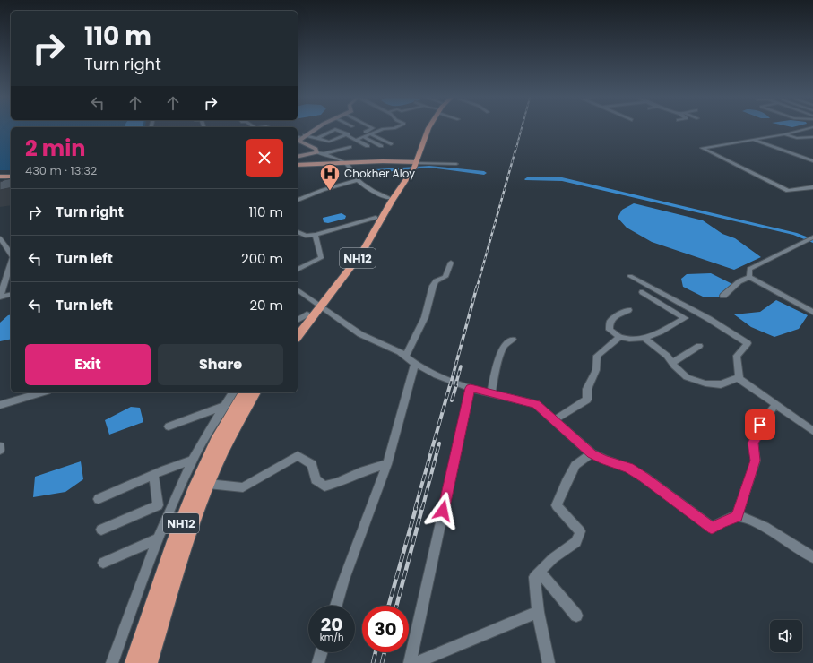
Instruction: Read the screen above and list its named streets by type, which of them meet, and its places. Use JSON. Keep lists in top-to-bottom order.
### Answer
{
  "streets": {
    "highway": ["NH12"]
  },
  "places": {
    "hospital": ["Chokher Aloy"]
  },
  "page": {
    "turn": ["110 m", "Turn right"],
    "heading": ["2 min", "430 m · 13:32"],
    "list": [
      {
        "name": "Turn right",
        "value": "110 m"
      },
      {
        "name": "Turn left",
        "value": "200 m"
      },
      {
        "name": "Turn left",
        "value": "20 m"
      }
    ],
    "buttons": ["Exit", "Share"],
    "speed": "20 km/h",
    "limit": "30"
  }
}
